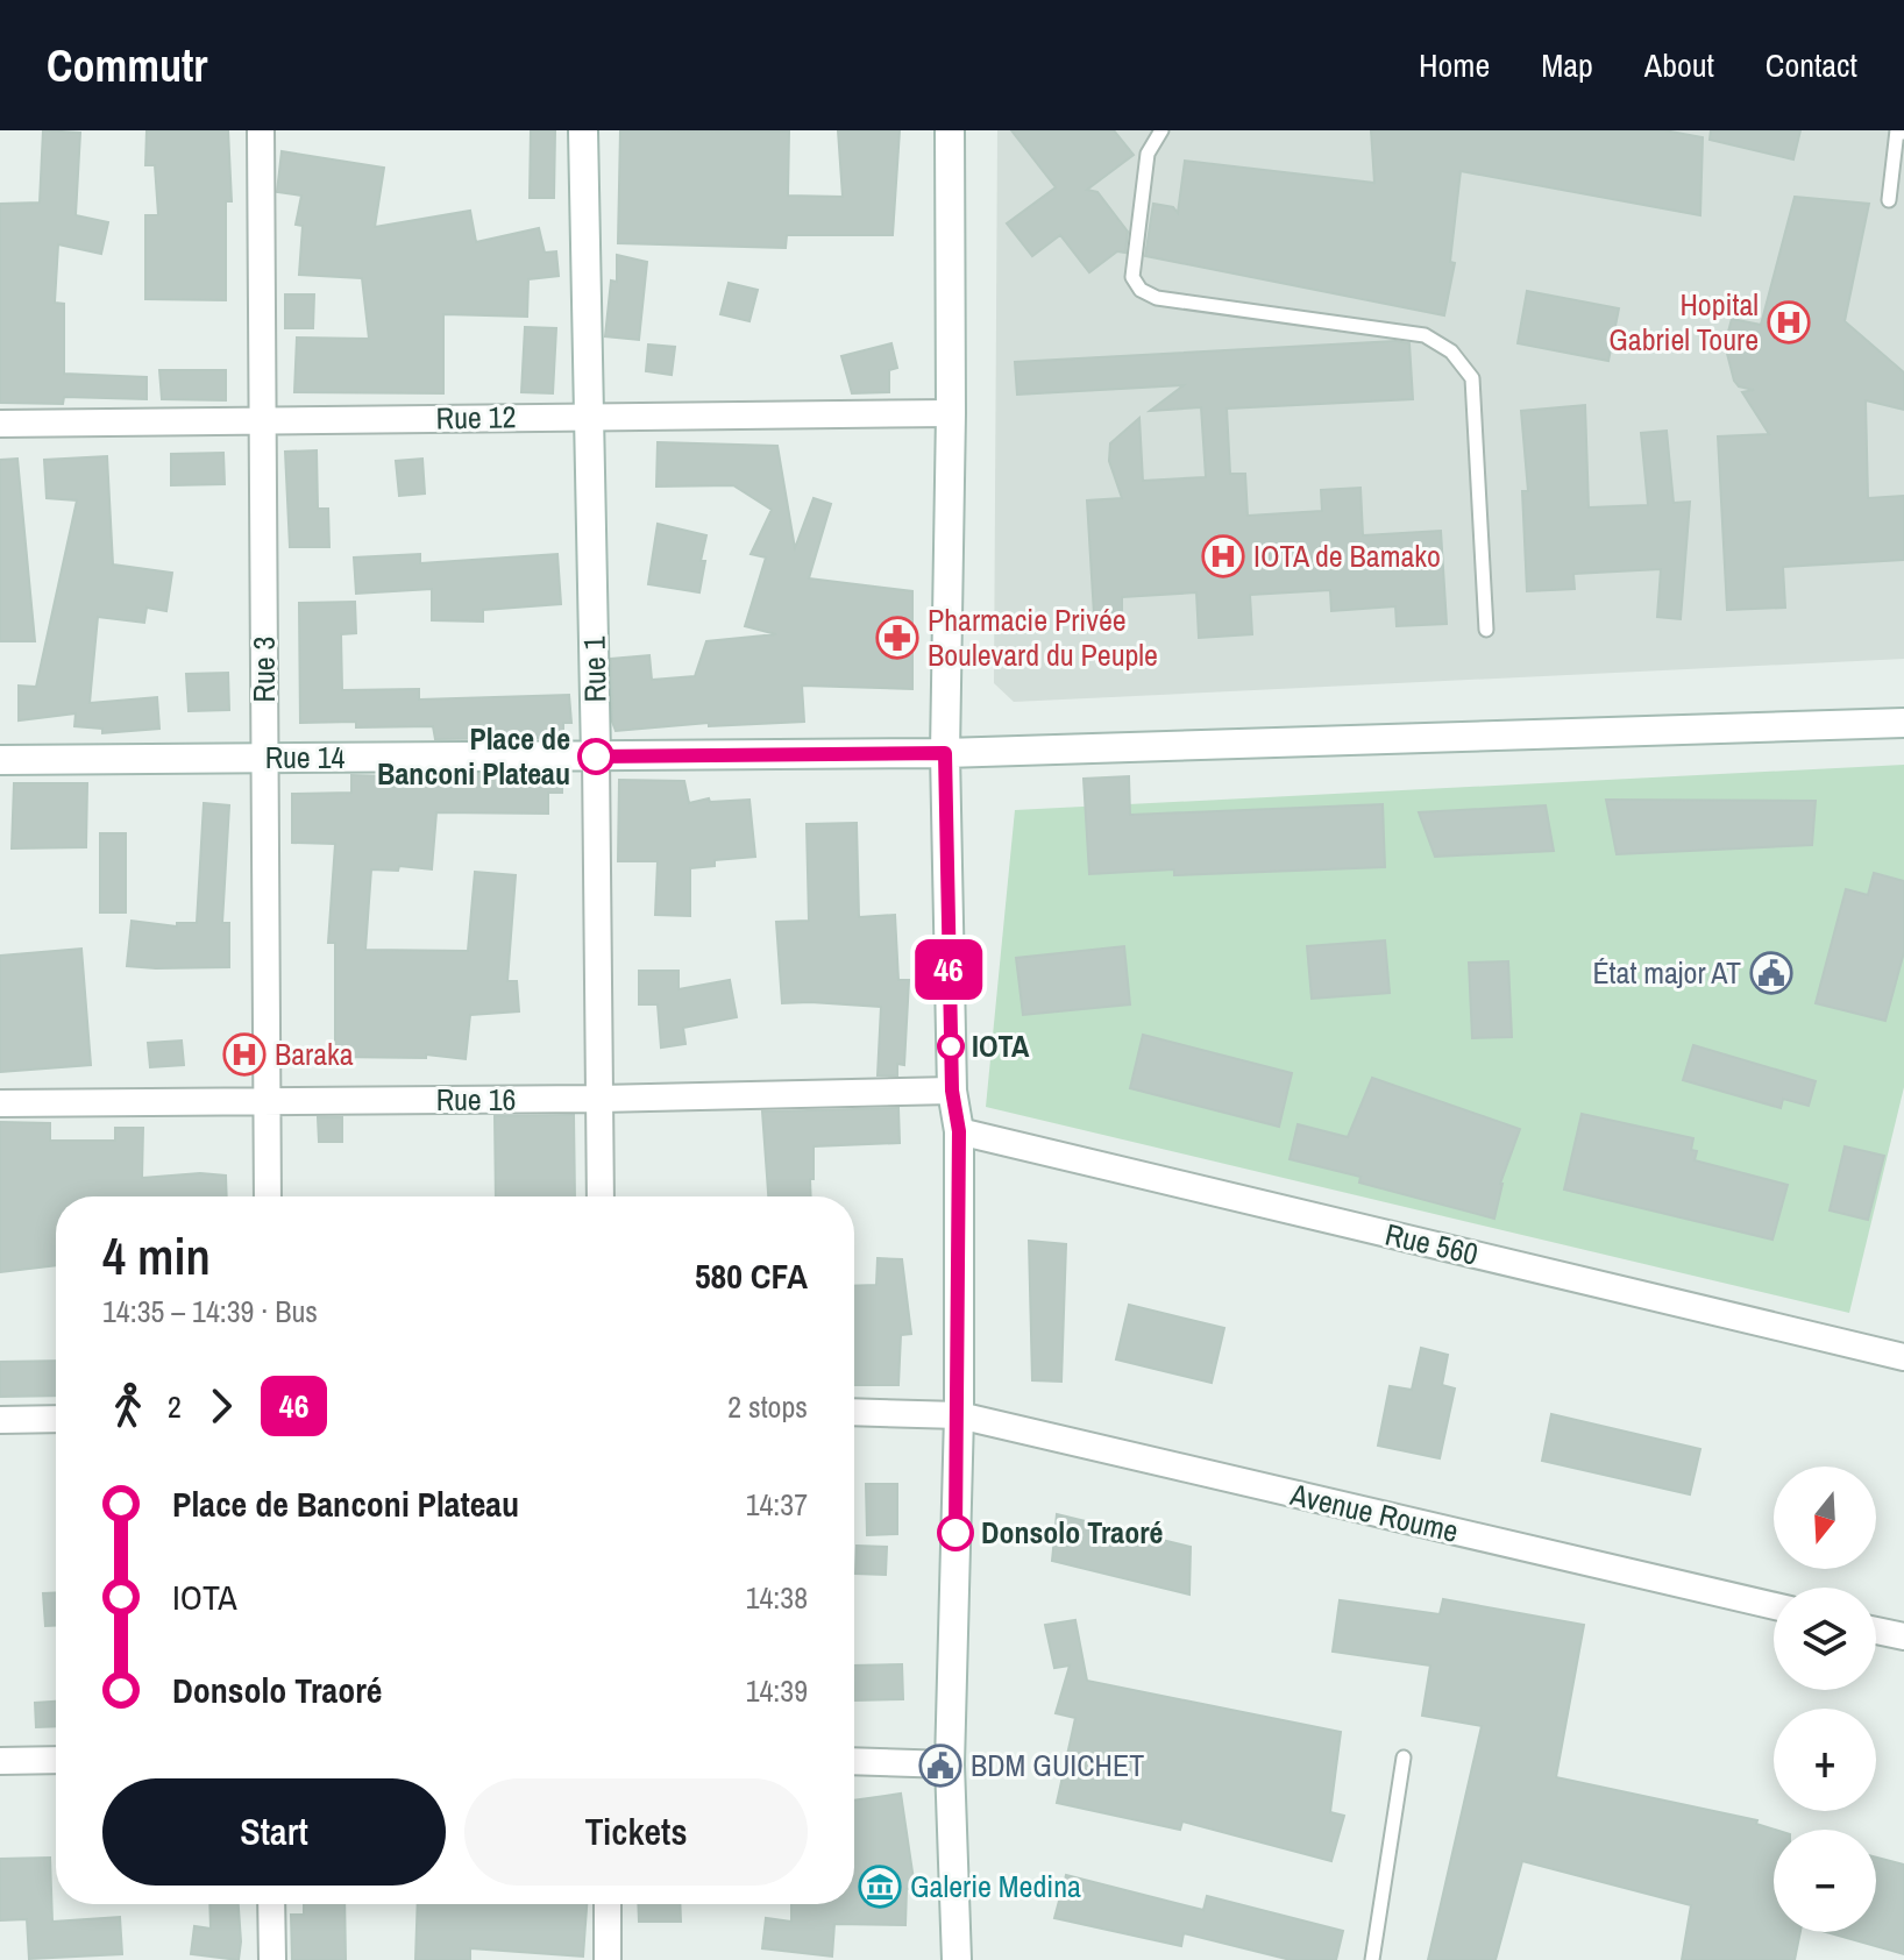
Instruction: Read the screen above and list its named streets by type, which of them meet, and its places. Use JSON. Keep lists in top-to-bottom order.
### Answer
{
  "streets": {
    "main road": ["Rue 1", "Rue 14"],
    "street": [
      "Rue 12",
      "Rue 3",
      "Rue 16",
      "Rue 560",
      "Avenue Roume"
    ]
  },
  "crossings": [
    ["Rue 12", "Rue 3"],
    ["Rue 12", "Rue 1"],
    ["Rue 3", "Rue 14"],
    ["Rue 3", "Rue 16"],
    ["Rue 1", "Rue 14"],
    ["Rue 1", "Rue 16"]
  ],
  "places": {
    "hospital": ["Hopital Gabriel Toure", "IOTA de Bamako", "Baraka"],
    "pharmacy": ["Pharmacie Privée Boulevard du Peuple"],
    "other": ["Place de Banconi Plateau", "IOTA", "Donsolo Traoré"],
    "public building": ["État major AT", "BDM GUICHET"],
    "museum": ["Galerie Medina"]
  },
  "lines": ["bus line 46"],
  "north": "bottom",
  "page": {
    "header": "Commutr",
    "nav": [
      "Home",
      "Map",
      "About",
      "Contact"
    ],
    "on_map": "46",
    "heading": ["4 min", "14:35 – 14:39 · Bus", "580 CFA"],
    "legs": ["2", "46", "2 stops"],
    "list": [
      {
        "name": "Place de Banconi Plateau",
        "value": "14:37"
      },
      {
        "name": "IOTA",
        "value": "14:38"
      },
      {
        "name": "Donsolo Traoré",
        "value": "14:39"
      }
    ],
    "map_buttons": ["+", "−"],
    "buttons": ["Start", "Tickets"]
  }
}
